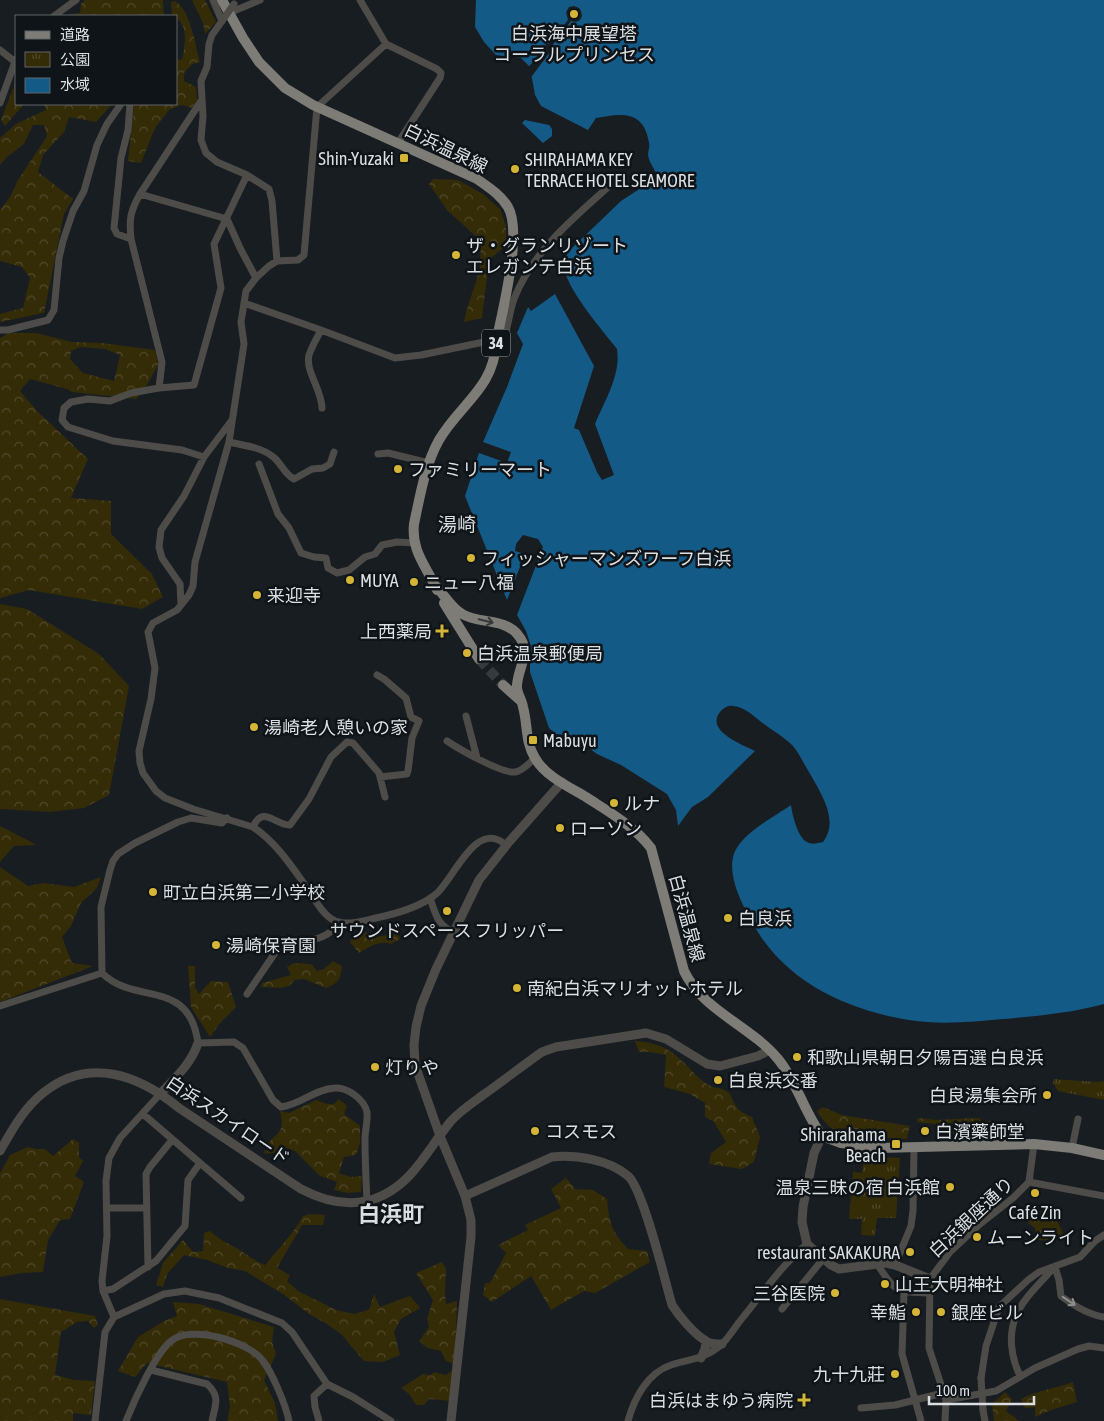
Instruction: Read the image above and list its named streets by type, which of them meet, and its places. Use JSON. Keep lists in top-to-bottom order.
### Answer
{
  "streets": {
    "main road": ["白浜温泉線", "34"],
    "street": ["白浜スカイロード", "白浜銀座通り"]
  },
  "crossings": [
    ["白浜温泉線", "白浜スカイロード"]
  ],
  "districts": ["湯崎", "白浜町"],
  "places": {
    "other": [
      "白浜海中展望塔 コーラルプリンセス",
      "SHIRAHAMA KEY TERRACE HOTEL SEAMORE",
      "ザ・グランリゾート エレガンテ白浜",
      "ファミリーマート",
      "フィッシャーマンズワーフ白浜",
      "MUYA",
      "ニュー八福",
      "来迎寺",
      "白浜温泉郵便局",
      "湯崎老人憩いの家",
      "ルナ",
      "ローソン",
      "町立白浜第二小学校",
      "サウンドスペース フリッパー",
      "白良浜",
      "湯崎保育園",
      "南紀白浜マリオットホテル",
      "和歌山県朝日夕陽百選 白良浜",
      "灯りや",
      "白良浜交番",
      "白良湯集会所",
      "コスモス",
      "白濱藥師堂",
      "温泉三昧の宿 白浜館",
      "Café Zin",
      "ムーンライト",
      "restaurant SAKAKURA",
      "山王大明神社",
      "三谷医院",
      "幸鮨",
      "銀座ビル",
      "九十九莊"
    ],
    "transit": ["Shin-Yuzaki", "Mabuyu", "Shirarahama Beach"],
    "health": ["上西薬局", "白浜はまゆう病院"]
  },
  "legend": ["道路", "公園", "水域"],
  "scale_bar": "100 m"
}
